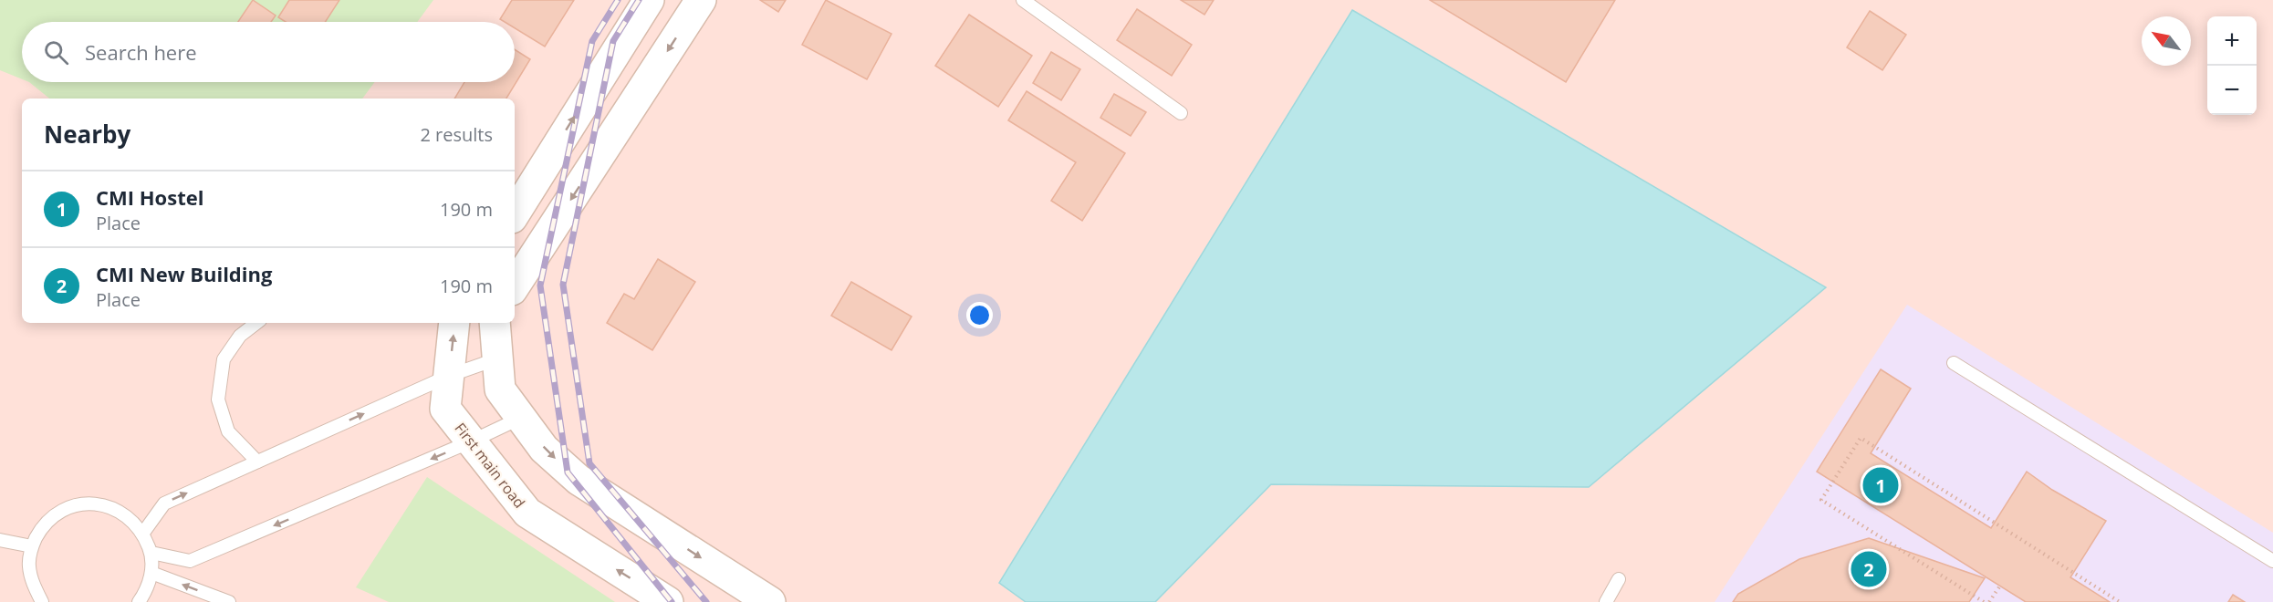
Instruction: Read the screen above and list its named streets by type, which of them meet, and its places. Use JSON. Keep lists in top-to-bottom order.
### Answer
{
  "streets": {
    "street": ["First main road"]
  },
  "north": "top left",
  "page": {
    "map_buttons": ["+", "−"],
    "search": "Search here",
    "heading": ["Nearby", "2 results"],
    "list": [
      {
        "mark": "1",
        "name": "CMI Hostel",
        "note": "Place",
        "value": "190 m"
      },
      {
        "mark": "2",
        "name": "CMI New Building",
        "note": "Place",
        "value": "190 m"
      }
    ],
    "pins": ["1", "2"]
  }
}
